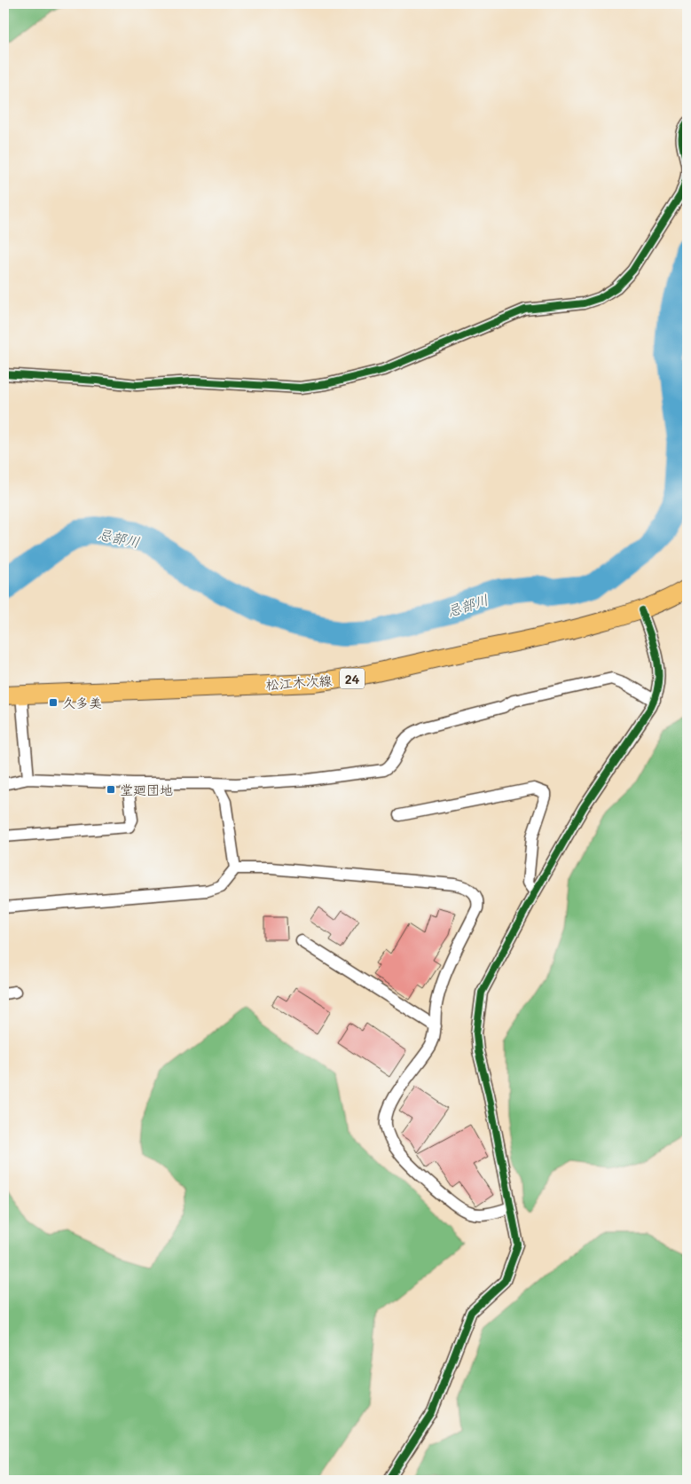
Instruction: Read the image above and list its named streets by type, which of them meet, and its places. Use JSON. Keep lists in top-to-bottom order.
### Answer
{
  "streets": {
    "main road": ["24", "松江木次線"]
  },
  "water": ["忌部川"],
  "places": {
    "transit": ["久多美", "堂廻団地"]
  }
}
